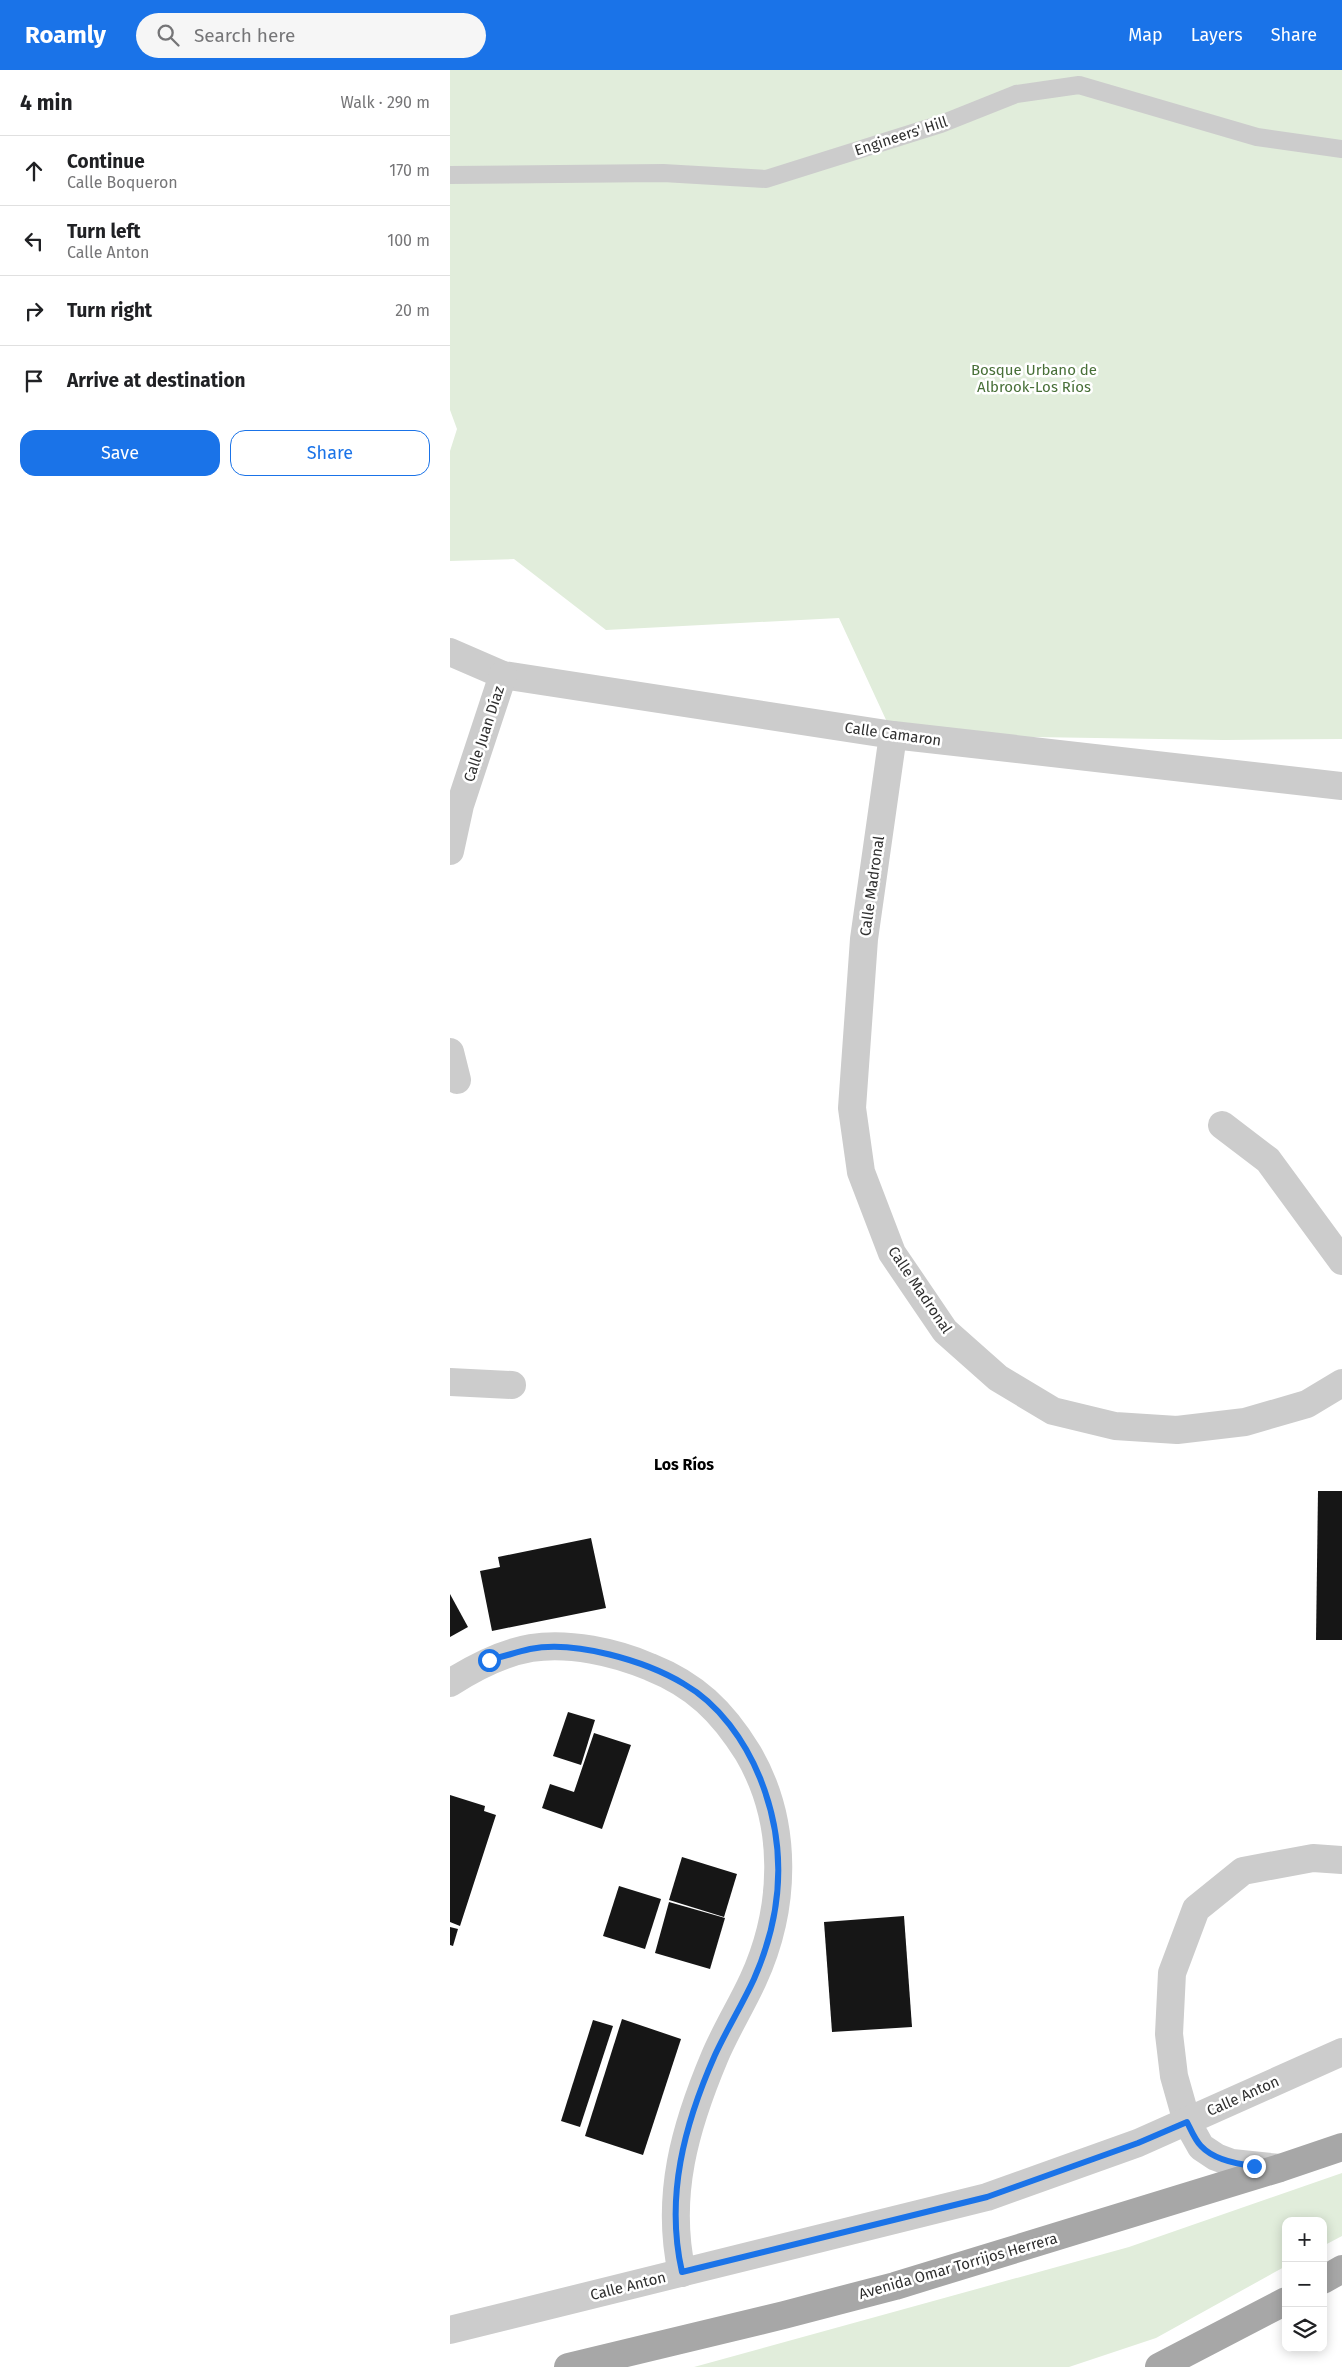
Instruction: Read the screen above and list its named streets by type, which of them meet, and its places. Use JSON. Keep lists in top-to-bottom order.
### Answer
{
  "streets": {
    "main road": ["Avenida Omar Torrijos Herrera"],
    "street": [
      "Calle Juan Díaz",
      "Calle Camaron",
      "Calle Madronal",
      "Calle Anton"
    ],
    "lane": ["Engineers' Hill"]
  },
  "crossings": [
    ["Calle Juan Díaz", "Calle Camaron"],
    ["Calle Camaron", "Calle Madronal"]
  ],
  "districts": ["Los Ríos"],
  "parks": ["Bosque Urbano de Albrook-Los Ríos"],
  "page": {
    "header": "Roamly",
    "search": "Search here",
    "nav": ["Map", "Layers", "Share"],
    "heading": ["4 min", "Walk · 290 m"],
    "list": [
      ["Continue", "Calle Boqueron", "170 m"],
      ["Turn left", "Calle Anton", "100 m"],
      ["Turn right", "20 m"],
      "Arrive at destination"
    ],
    "buttons": ["Save", "Share"],
    "map_buttons": ["+", "−"]
  }
}
